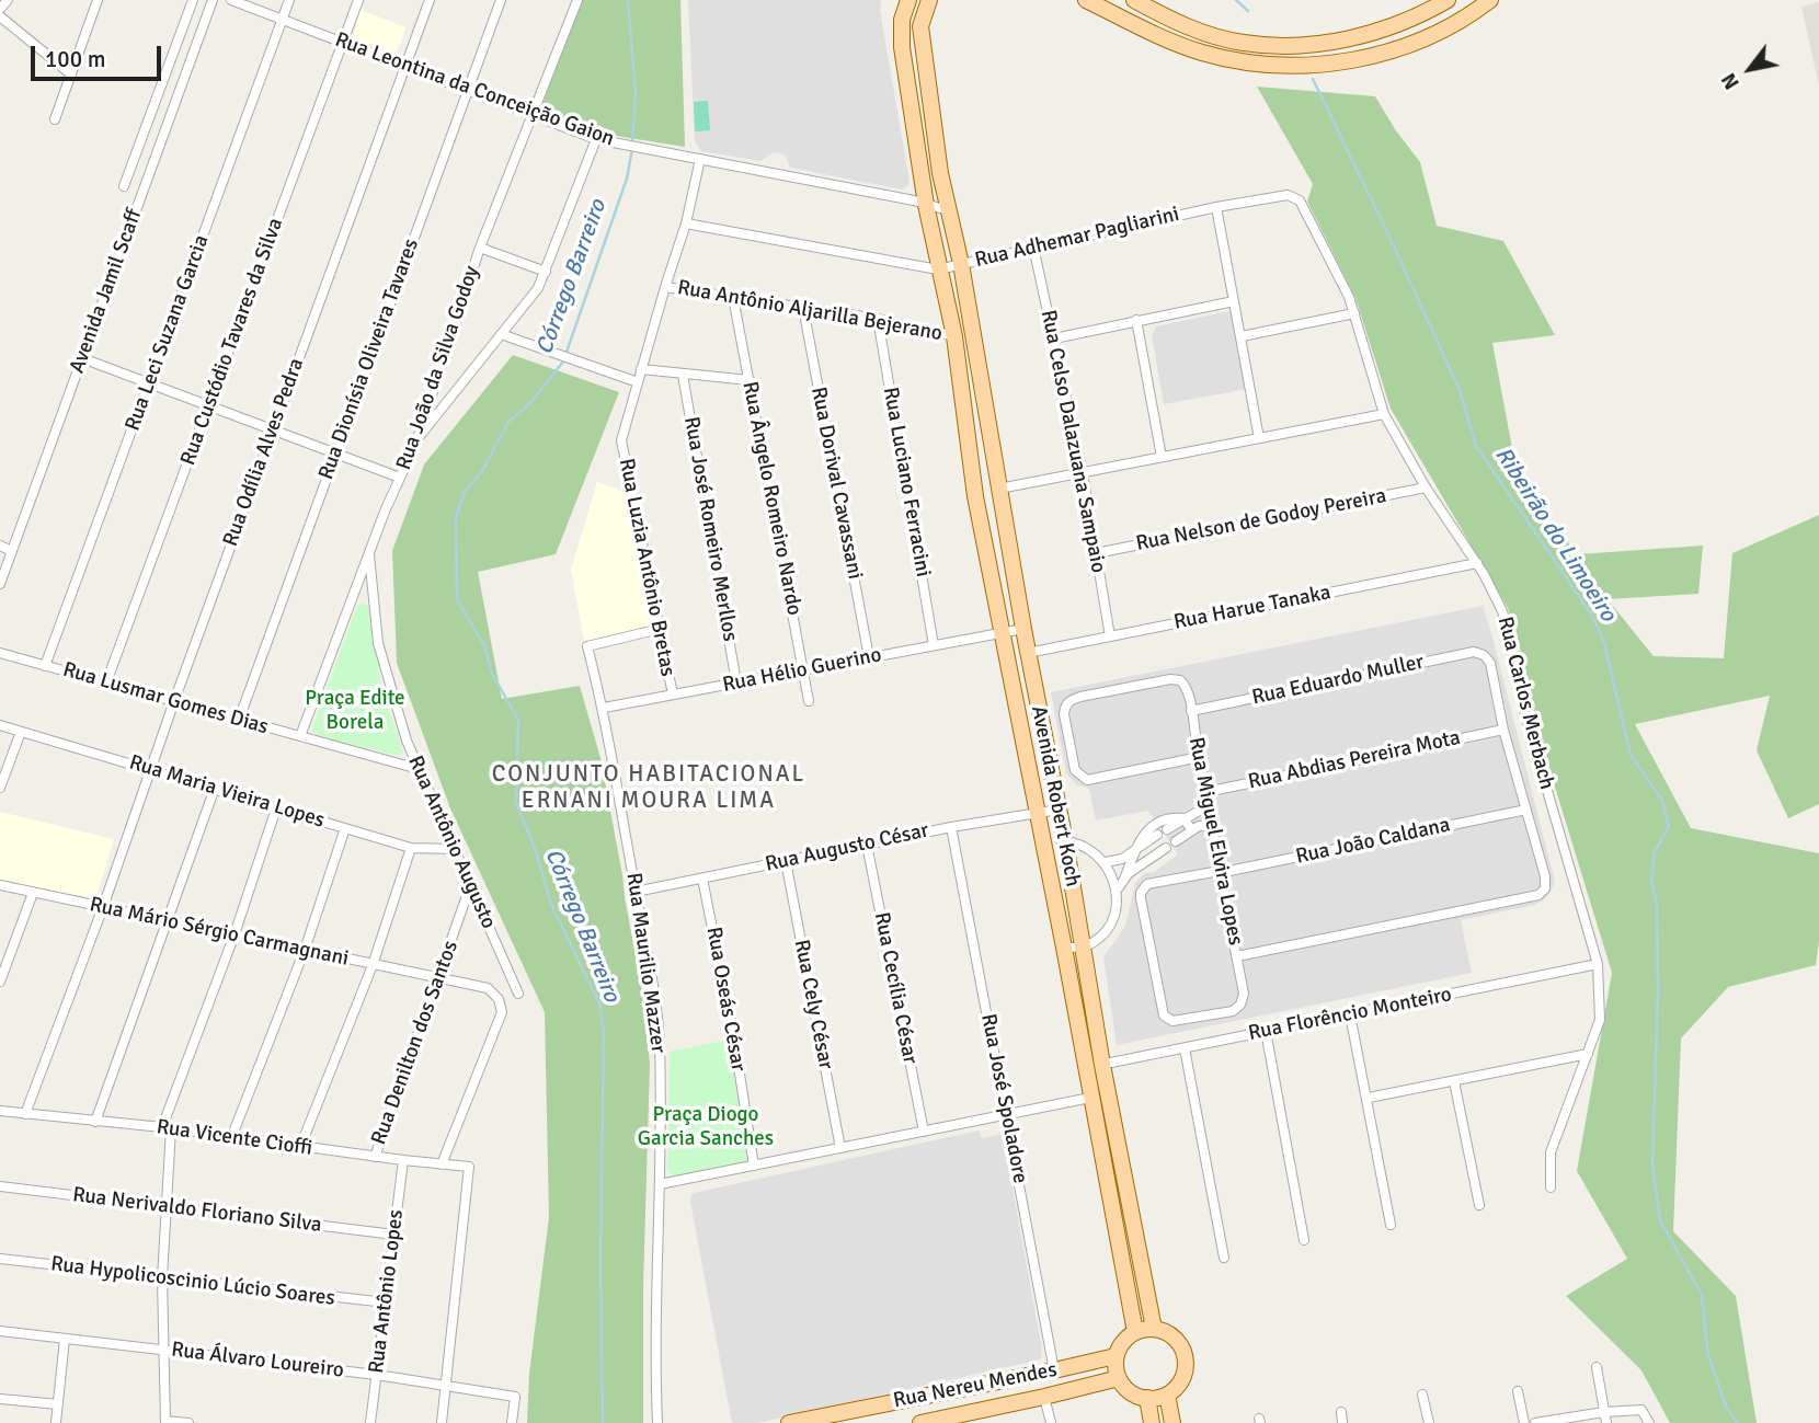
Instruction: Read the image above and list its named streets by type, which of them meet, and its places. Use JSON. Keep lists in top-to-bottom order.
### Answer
{
  "streets": {
    "main road": ["Avenida Robert Koch", "Rua Nereu Mendes"],
    "street": [
      "Rua Leontina da Conceição Gaion",
      "Rua Adhemar Pagliarini",
      "Avenida Jamil Scaff",
      "Rua Antônio Aljarilla Bejerano",
      "Rua Leci Suzana Garcia",
      "Rua Custódio Tavares da Silva",
      "Rua Dionísia Oliveira Tavares",
      "Rua João da Silva Godoy",
      "Rua Celso Dalazuana Sampaio",
      "Rua Odília Alves Pedra",
      "Rua Luciano Ferracini",
      "Rua Dorival Cavassani",
      "Rua Ângelo Romeiro Nardo",
      "Rua Nelson de Godoy Pereira",
      "Rua José Romeiro Merllos",
      "Rua Luzia Antônio Bretas",
      "Rua Harue Tanaka",
      "Rua Hélio Guerino",
      "Rua Eduardo Muller",
      "Rua Lusmar Gomes Dias",
      "Rua Carlos Merbach",
      "Rua Abdias Pereira Mota",
      "Rua Maria Vieira Lopes",
      "Rua Miguel Elvira Lopes",
      "Rua João Caldana",
      "Rua Antônio Augusto",
      "Rua Augusto César",
      "Rua Mário Sérgio Carmagnani",
      "Rua Maurilio Mazzer",
      "Rua Cecília César",
      "Rua Oseás César",
      "Rua Cely César",
      "Rua Florêncio Monteiro",
      "Rua Denilton dos Santos",
      "Rua José Spoladore",
      "Rua Vicente Cioffi",
      "Rua Nerivaldo Floriano Silva",
      "Rua Hypolicoscinio Lúcio Soares",
      "Rua Antônio Lopes",
      "Rua Álvaro Loureiro"
    ]
  },
  "crossings": [
    ["Rua Leontina da Conceição Gaion", "Rua Leci Suzana Garcia"],
    ["Rua Leontina da Conceição Gaion", "Rua Custódio Tavares da Silva"],
    ["Rua Leontina da Conceição Gaion", "Rua Dionísia Oliveira Tavares"],
    ["Rua Leontina da Conceição Gaion", "Rua João da Silva Godoy"],
    ["Rua Leontina da Conceição Gaion", "Rua Odília Alves Pedra"],
    ["Rua Leontina da Conceição Gaion", "Avenida Robert Koch"],
    ["Rua Adhemar Pagliarini", "Rua Celso Dalazuana Sampaio"],
    ["Rua Adhemar Pagliarini", "Rua Carlos Merbach"],
    ["Rua Adhemar Pagliarini", "Avenida Robert Koch"],
    ["Rua Antônio Aljarilla Bejerano", "Rua Luciano Ferracini"],
    ["Rua Antônio Aljarilla Bejerano", "Rua Dorival Cavassani"],
    ["Rua Antônio Aljarilla Bejerano", "Rua Ângelo Romeiro Nardo"],
    ["Rua Antônio Aljarilla Bejerano", "Avenida Robert Koch"],
    ["Rua Leci Suzana Garcia", "Rua Lusmar Gomes Dias"],
    ["Rua Custódio Tavares da Silva", "Rua Lusmar Gomes Dias"],
    ["Rua Dionísia Oliveira Tavares", "Rua Lusmar Gomes Dias"],
    ["Rua João da Silva Godoy", "Rua Lusmar Gomes Dias"],
    ["Rua João da Silva Godoy", "Rua Antônio Augusto"],
    ["Rua Celso Dalazuana Sampaio", "Rua Nelson de Godoy Pereira"],
    ["Rua Celso Dalazuana Sampaio", "Rua Harue Tanaka"],
    ["Rua Odília Alves Pedra", "Rua Lusmar Gomes Dias"],
    ["Rua Odília Alves Pedra", "Rua Maria Vieira Lopes"],
    ["Rua Odília Alves Pedra", "Rua Mário Sérgio Carmagnani"],
    ["Rua Odília Alves Pedra", "Rua Vicente Cioffi"],
    ["Rua Luciano Ferracini", "Rua Hélio Guerino"],
    ["Rua Dorival Cavassani", "Rua Hélio Guerino"],
    ["Rua Ângelo Romeiro Nardo", "Rua Hélio Guerino"],
    ["Rua Nelson de Godoy Pereira", "Rua Carlos Merbach"],
    ["Rua José Romeiro Merllos", "Rua Hélio Guerino"],
    ["Rua Luzia Antônio Bretas", "Rua Hélio Guerino"],
    ["Rua Luzia Antônio Bretas", "Rua Maurilio Mazzer"],
    ["Rua Harue Tanaka", "Rua Carlos Merbach"],
    ["Rua Harue Tanaka", "Avenida Robert Koch"],
    ["Rua Hélio Guerino", "Avenida Robert Koch"],
    ["Rua Hélio Guerino", "Rua Maurilio Mazzer"],
    ["Rua Eduardo Muller", "Rua Abdias Pereira Mota"],
    ["Rua Eduardo Muller", "Rua Miguel Elvira Lopes"],
    ["Rua Lusmar Gomes Dias", "Rua Antônio Augusto"],
    ["Rua Carlos Merbach", "Rua Florêncio Monteiro"],
    ["Rua Abdias Pereira Mota", "Rua Miguel Elvira Lopes"],
    ["Rua Maria Vieira Lopes", "Rua Antônio Augusto"],
    ["Avenida Robert Koch", "Rua Augusto César"],
    ["Avenida Robert Koch", "Rua Florêncio Monteiro"],
    ["Avenida Robert Koch", "Rua Nereu Mendes"],
    ["Rua Miguel Elvira Lopes", "Rua João Caldana"],
    ["Rua Antônio Augusto", "Rua Denilton dos Santos"],
    ["Rua Augusto César", "Rua Maurilio Mazzer"],
    ["Rua Augusto César", "Rua Cecília César"],
    ["Rua Augusto César", "Rua Oseás César"],
    ["Rua Augusto César", "Rua Cely César"],
    ["Rua Augusto César", "Rua José Spoladore"],
    ["Rua Mário Sérgio Carmagnani", "Rua Denilton dos Santos"],
    ["Rua Mário Sérgio Carmagnani", "Rua Vicente Cioffi"],
    ["Rua Denilton dos Santos", "Rua Vicente Cioffi"],
    ["Rua José Spoladore", "Rua Nereu Mendes"],
    ["Rua Vicente Cioffi", "Rua Antônio Lopes"],
    ["Rua Vicente Cioffi", "Rua Álvaro Loureiro"],
    ["Rua Nerivaldo Floriano Silva", "Rua Antônio Lopes"],
    ["Rua Hypolicoscinio Lúcio Soares", "Rua Antônio Lopes"],
    ["Rua Antônio Lopes", "Rua Álvaro Loureiro"]
  ],
  "districts": ["CONJUNTO HABITACIONAL ERNANI MOURA LIMA"],
  "water": ["Córrego Barreiro", "Ribeirão do Limoeiro"],
  "parks": ["Praça Edite Borela", "Praça Diogo Garcia Sanches"],
  "scale_bar": "100 m",
  "north": "bottom left"
}
